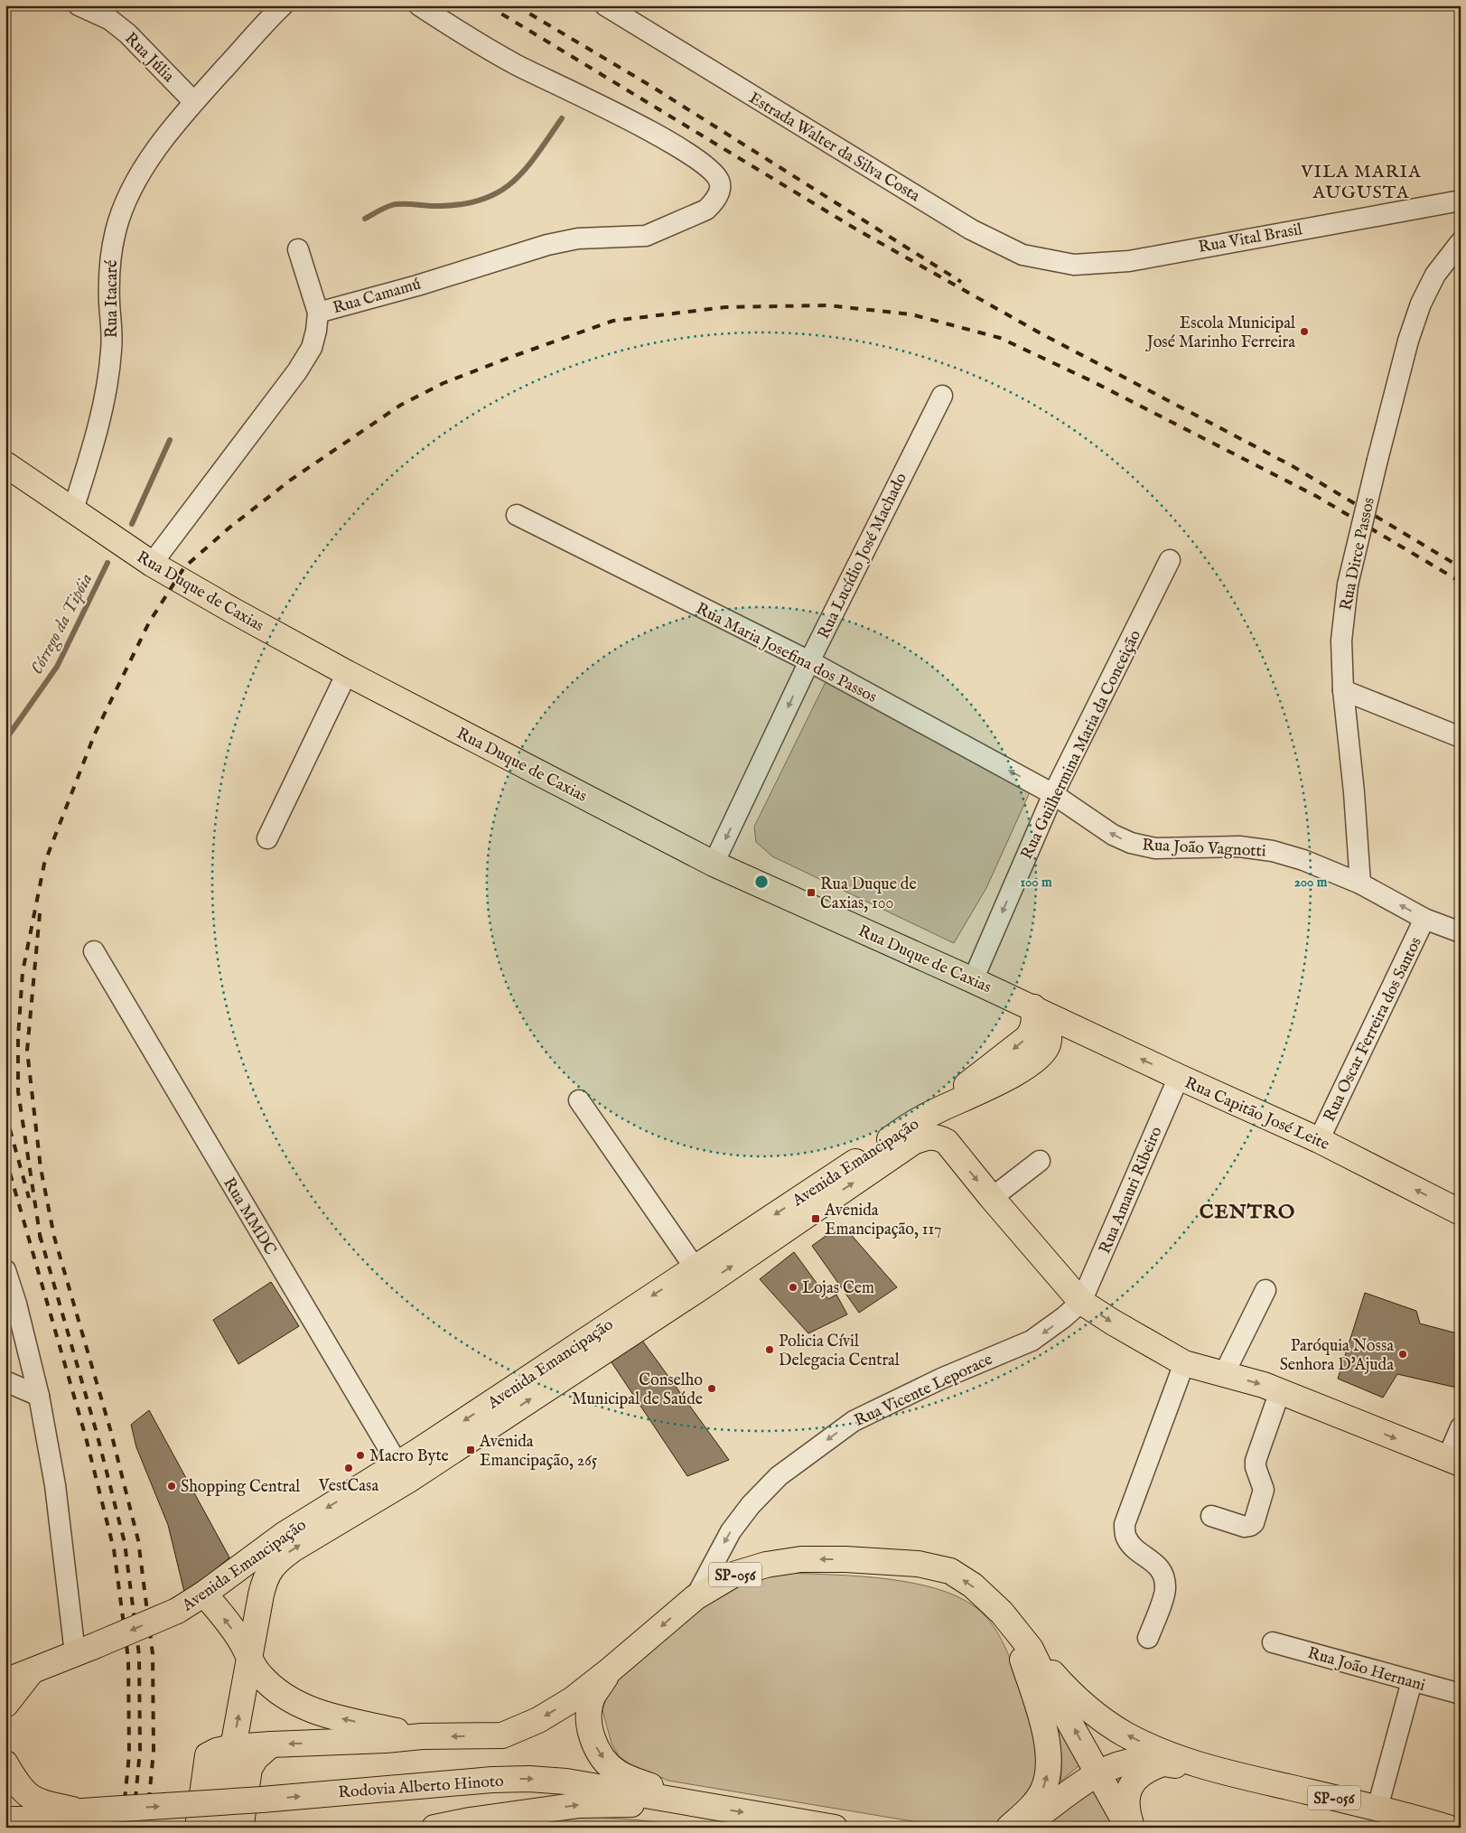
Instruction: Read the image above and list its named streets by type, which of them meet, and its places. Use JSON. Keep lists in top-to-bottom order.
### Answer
{
  "streets": {
    "main road": [
      "Rua Duque de Caxias",
      "Rua Capitão José Leite",
      "Avenida Emancipação",
      "SP-056",
      "Rodovia Alberto Hinoto"
    ],
    "street": [
      "Rua Júlia",
      "Estrada Walter da Silva Costa",
      "Rua Vital Brasil",
      "Rua Camamú",
      "Rua Itacaré",
      "Rua Dirce Passos",
      "Rua Lucídio José Machado",
      "Rua Maria Josefina dos Passos",
      "Rua Guilhermina Maria da Conceição",
      "Rua João Vagnotti",
      "Rua Oscar Ferreira dos Santos",
      "Rua Amauri Ribeiro",
      "Rua MMDC",
      "Rua Vicente Leporace",
      "Rua João Hernani"
    ]
  },
  "crossings": [
    ["Rua Júlia", "Rua Itacaré"],
    ["Estrada Walter da Silva Costa", "Rua Vital Brasil"],
    ["Rua Camamú", "Rua Duque de Caxias"],
    ["Rua Itacaré", "Rua Duque de Caxias"],
    ["Rua Dirce Passos", "Rua João Vagnotti"],
    ["Rua Lucídio José Machado", "Rua Duque de Caxias"],
    ["Rua Lucídio José Machado", "Rua Maria Josefina dos Passos"],
    ["Rua Duque de Caxias", "Rua Guilhermina Maria da Conceição"],
    ["Rua Duque de Caxias", "Rua Capitão José Leite"],
    ["Rua Duque de Caxias", "Avenida Emancipação"],
    ["Rua Maria Josefina dos Passos", "Rua Guilhermina Maria da Conceição"],
    ["Rua Maria Josefina dos Passos", "Rua João Vagnotti"],
    ["Rua Guilhermina Maria da Conceição", "Rua João Vagnotti"],
    ["Rua João Vagnotti", "Rua Oscar Ferreira dos Santos"],
    ["Rua Oscar Ferreira dos Santos", "Rua Capitão José Leite"],
    ["Rua Capitão José Leite", "Avenida Emancipação"],
    ["Rua Capitão José Leite", "Rua Amauri Ribeiro"],
    ["Avenida Emancipação", "Rua MMDC"],
    ["Rua Amauri Ribeiro", "Rua Vicente Leporace"],
    ["Rua Vicente Leporace", "SP-056"]
  ],
  "one_way": [
    "Rua Lucídio José Machado",
    "Rua Maria Josefina dos Passos",
    "Rua Guilhermina Maria da Conceição",
    "Rua João Vagnotti",
    "Rua Capitão José Leite",
    "Rua Vicente Leporace"
  ],
  "districts": ["VILA MARIA AUGUSTA", "CENTRO"],
  "water": ["Córrego da Tipóia"],
  "places": {
    "other": [
      "Escola Municipal José Marinho Ferreira",
      "Lojas Cem",
      "Policia Cívil Delegacia Central",
      "Paróquia Nossa Senhora D'Ajuda",
      "Conselho Municipal de Saúde",
      "Macro Byte",
      "VestCasa",
      "Shopping Central"
    ],
    "transit": ["Rua Duque de Caxias, 100", "Avenida Emancipação, 117", "Avenida Emancipação, 265"]
  },
  "rings": ["100 m", "200 m"]
}
